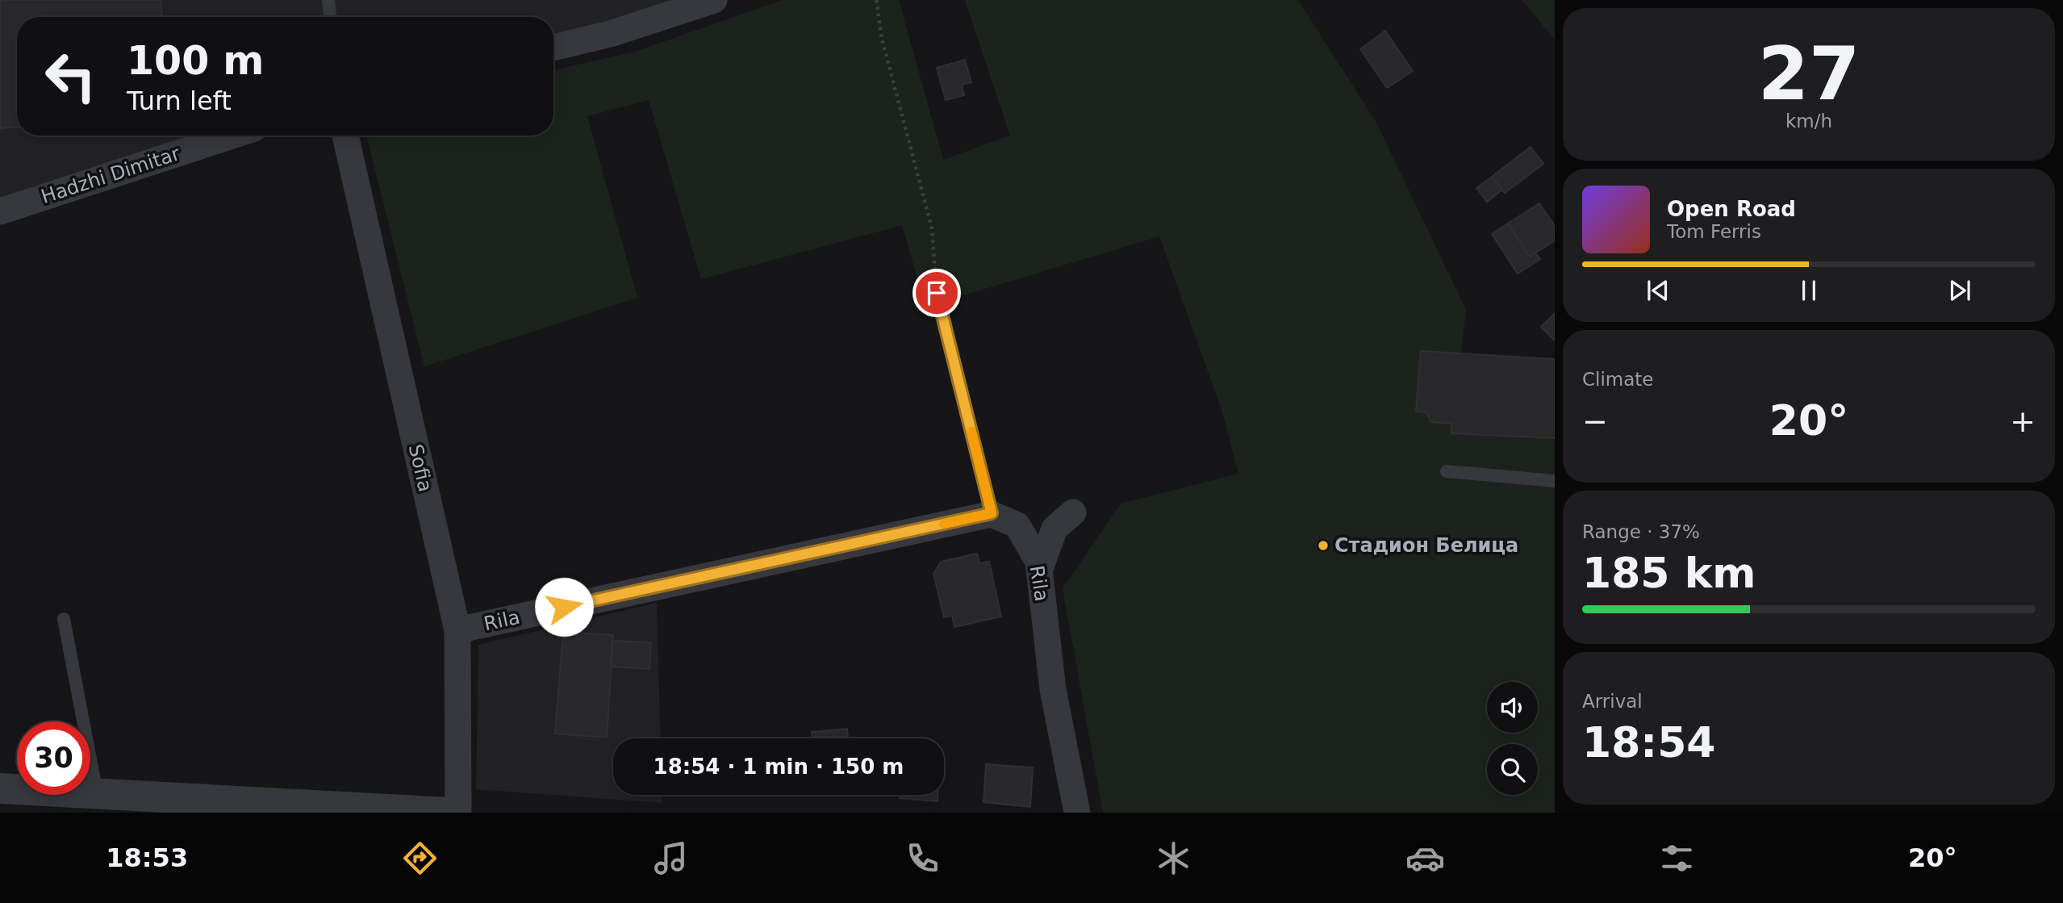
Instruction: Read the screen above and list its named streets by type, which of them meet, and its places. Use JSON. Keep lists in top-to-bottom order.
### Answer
{
  "streets": {
    "street": ["Hadzhi Dimitar", "Sofia", "Rila"]
  },
  "crossings": [
    ["Sofia", "Rila"]
  ],
  "places": ["Стадион Белица"],
  "page": {
    "tile": [
      ["27", "km/h"],
      "Climate",
      ["Range · 37%", "185 km"],
      ["Arrival", "18:54"]
    ],
    "turn": ["100 m", "Turn left"],
    "song": ["Open Road", "Tom Ferris"],
    "heat": ["−", "20°", "+"],
    "limit": "30",
    "trip": "18:54 · 1 min · 150 m",
    "tabs": ["18:53", "20°"]
  }
}
